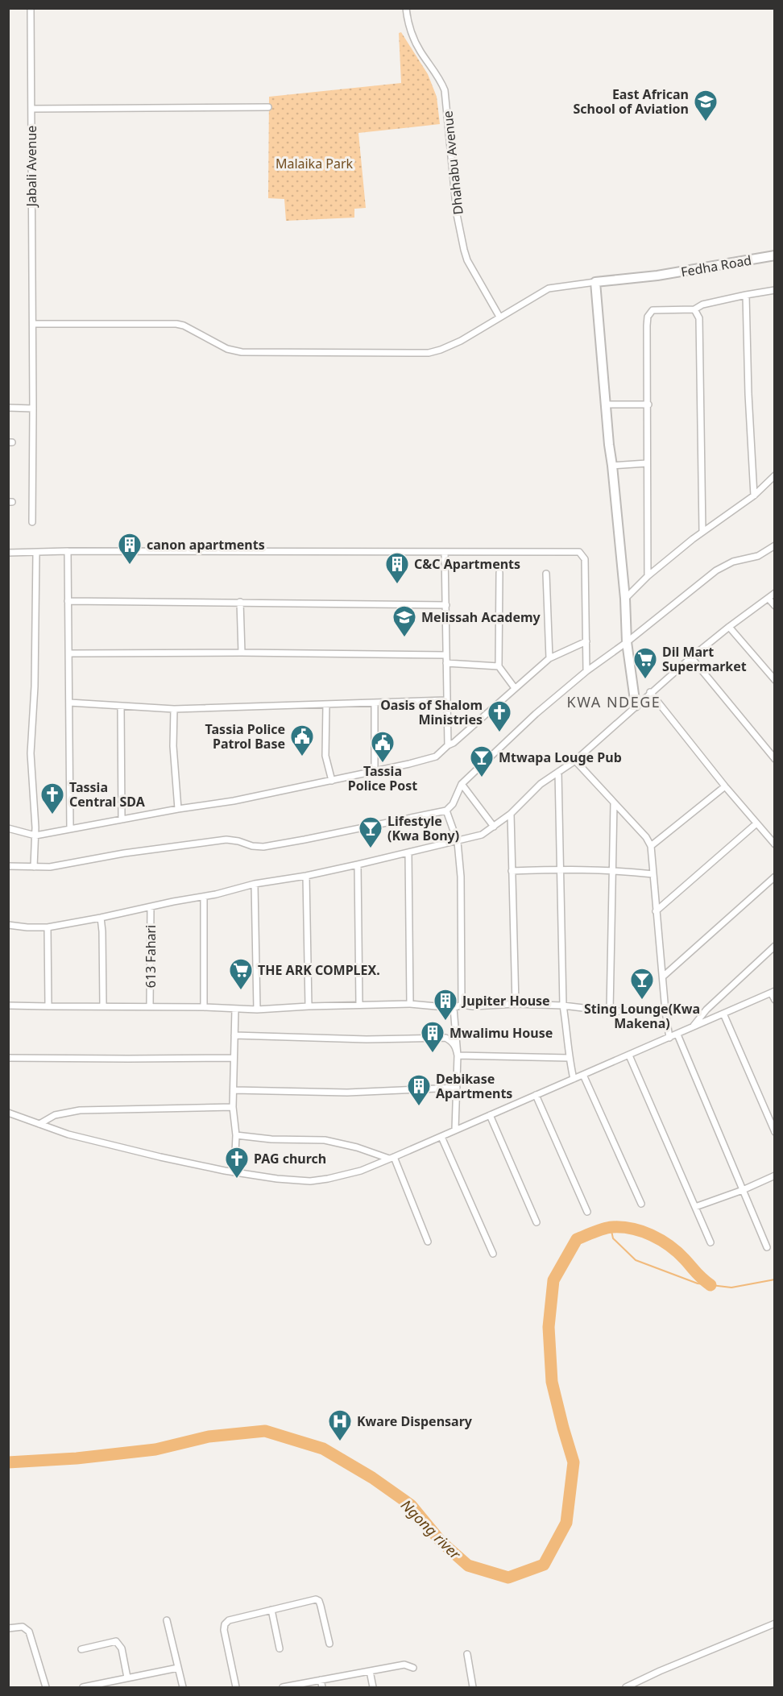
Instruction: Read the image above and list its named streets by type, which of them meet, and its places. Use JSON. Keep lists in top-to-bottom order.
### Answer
{
  "streets": {
    "street": [
      "Dhahabu Avenue",
      "Jabali Avenue",
      "Fedha Road",
      "613 Fahari"
    ]
  },
  "districts": ["KWA NDEGE"],
  "water": ["Ngong river"],
  "parks": ["Malaika Park"],
  "places": {
    "school or university": ["East African School of Aviation", "Melissah Academy"],
    "building": [
      "canon apartments",
      "C&C Apartments",
      "Jupiter House",
      "Mwalimu House",
      "Debikase Apartments"
    ],
    "supermarket": ["Dil Mart Supermarket", "THE ARK COMPLEX."],
    "church": ["Oasis of Shalom Ministries", "Tassia Central SDA", "PAG church"],
    "public building": ["Tassia Police Patrol Base", "Tassia Police Post"],
    "bar": ["Mtwapa Louge Pub", "Lifestyle (Kwa Bony)", "Sting Lounge(Kwa Makena)"],
    "hospital": ["Kware Dispensary"]
  }
}
